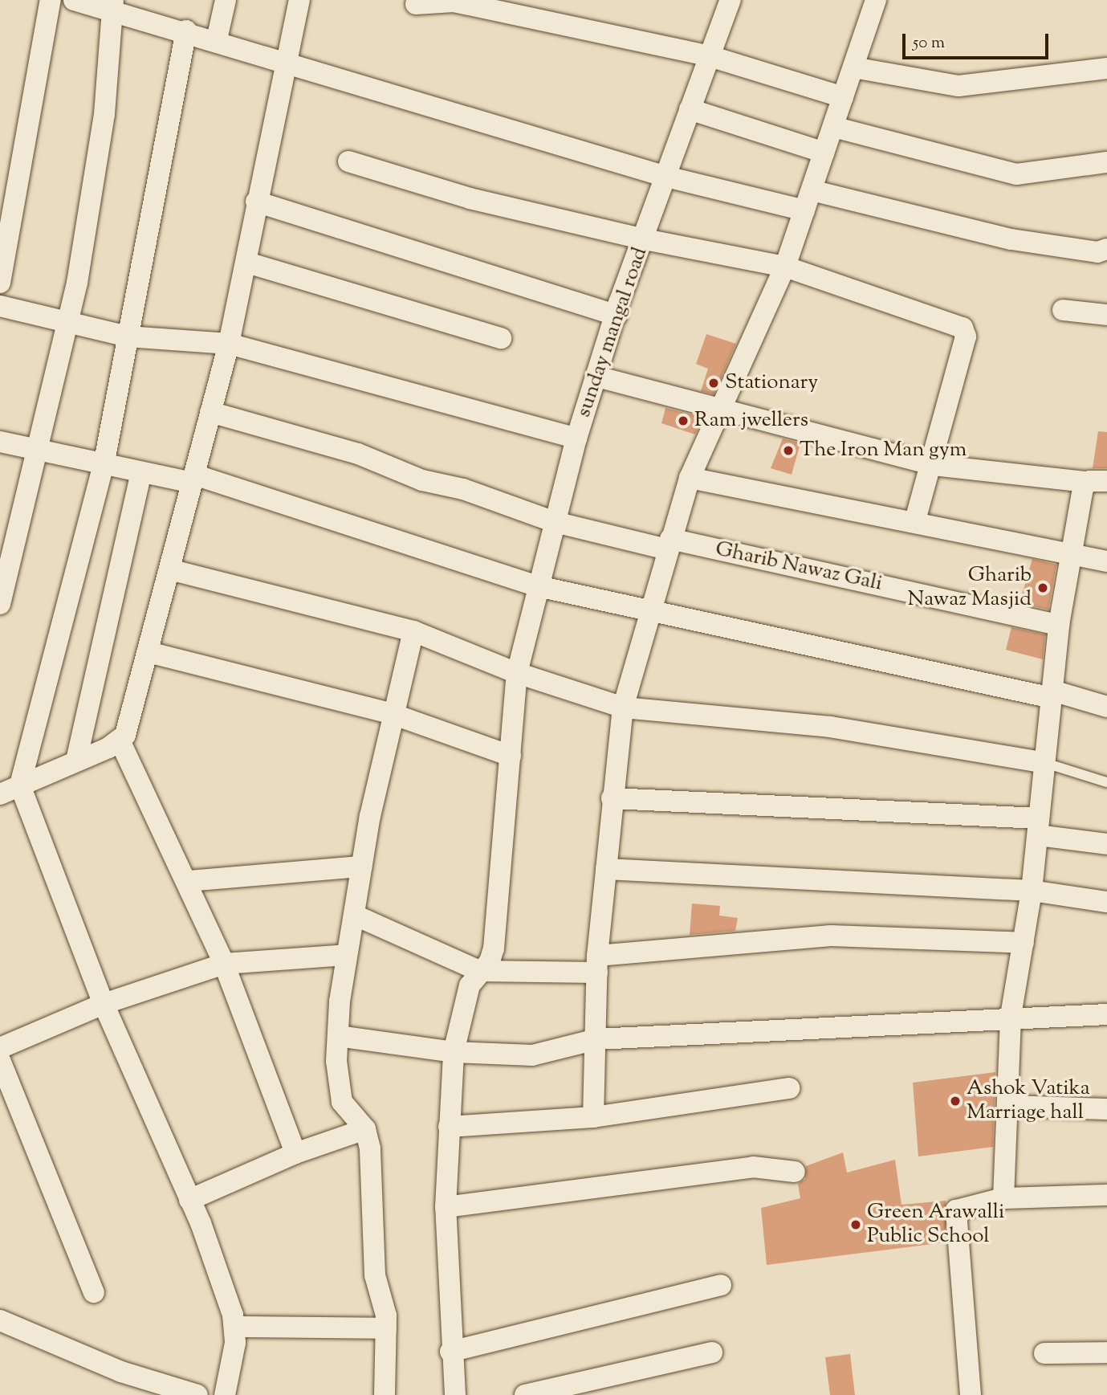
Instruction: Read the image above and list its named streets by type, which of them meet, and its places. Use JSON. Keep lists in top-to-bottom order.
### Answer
{
  "streets": {
    "street": ["sunday mangal road", "Gharib Nawaz Gali"]
  },
  "crossings": [
    ["sunday mangal road", "Gharib Nawaz Gali"]
  ],
  "places": [
    "Stationary",
    "Ram jwellers",
    "The Iron Man gym",
    "Gharib Nawaz Masjid",
    "Ashok Vatika Marriage hall",
    "Green Arawalli Public School"
  ],
  "scale_bar": "50 m"
}
